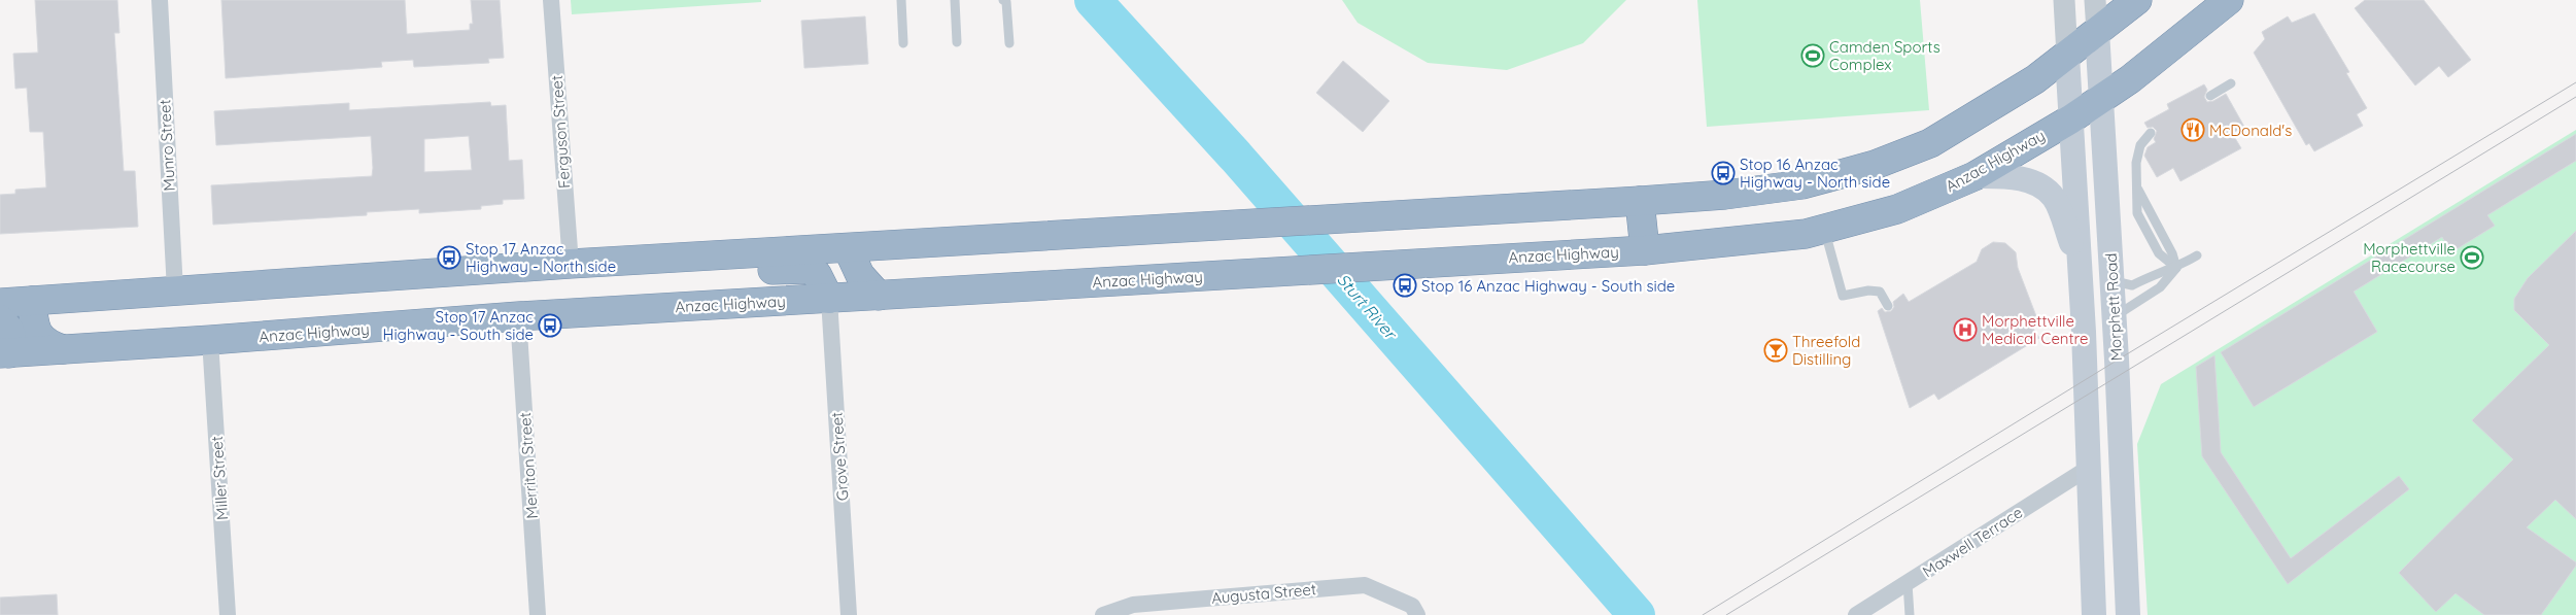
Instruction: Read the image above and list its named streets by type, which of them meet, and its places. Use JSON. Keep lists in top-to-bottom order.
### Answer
{
  "streets": {
    "highway": ["Anzac Highway"],
    "main road": ["Morphett Road"],
    "street": [
      "Ferguson Street",
      "Munro Street",
      "Grove Street",
      "Merriton Street",
      "Miller Street",
      "Maxwell Terrace",
      "Augusta Street"
    ]
  },
  "crossings": [
    ["Anzac Highway", "Morphett Road"],
    ["Anzac Highway", "Grove Street"],
    ["Anzac Highway", "Merriton Street"],
    ["Anzac Highway", "Miller Street"],
    ["Morphett Road", "Maxwell Terrace"]
  ],
  "water": ["Sturt River"],
  "places": {
    "sports": ["Camden Sports Complex", "Morphettville Racecourse"],
    "restaurant": ["McDonald's"],
    "bus stop": [
      "Stop 16 Anzac Highway - North side",
      "Stop 17 Anzac Highway - North side",
      "Stop 16 Anzac Highway - South side",
      "Stop 17 Anzac Highway - South side"
    ],
    "hospital": ["Morphettville Medical Centre"],
    "bar": ["Threefold Distilling"]
  }
}
